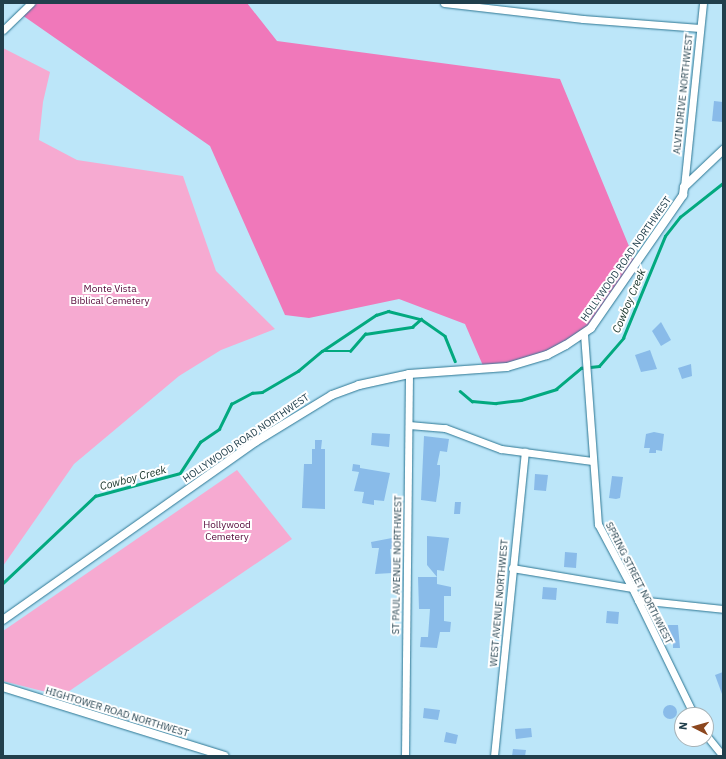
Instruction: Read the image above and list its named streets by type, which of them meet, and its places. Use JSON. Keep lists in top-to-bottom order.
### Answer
{
  "streets": {
    "street": [
      "ALVIN DRIVE NORTHWEST",
      "HOLLYWOOD ROAD NORTHWEST",
      "ST PAUL AVENUE NORTHWEST",
      "SPRING STREET NORTHWEST",
      "WEST AVENUE NORTHWEST",
      "HIGHTOWER ROAD NORTHWEST"
    ]
  },
  "crossings": [
    ["ALVIN DRIVE NORTHWEST", "HOLLYWOOD ROAD NORTHWEST"],
    ["HOLLYWOOD ROAD NORTHWEST", "ST PAUL AVENUE NORTHWEST"],
    ["HOLLYWOOD ROAD NORTHWEST", "SPRING STREET NORTHWEST"]
  ],
  "water": ["Cowboy Creek"],
  "parks": ["Monte Vista Biblical Cemetery", "Hollywood Cemetery"],
  "north": "left"
}
